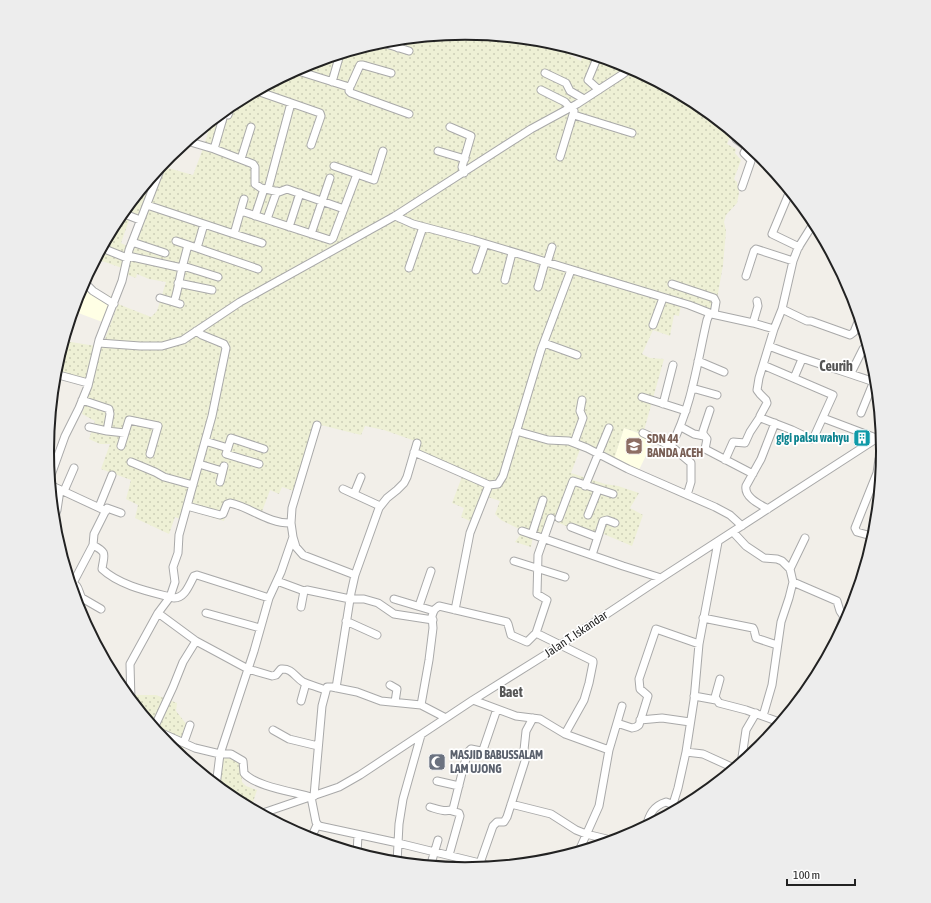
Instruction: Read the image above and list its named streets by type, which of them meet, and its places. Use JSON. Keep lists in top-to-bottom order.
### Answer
{
  "streets": {
    "street": ["Jalan T. Iskandar"]
  },
  "districts": ["Ceurih", "Baet"],
  "places": {
    "building": ["gigi palsu wahyu"],
    "school or university": ["SDN 44 BANDA ACEH"],
    "mosque": ["MASJID BABUSSALAM LAM UJONG"]
  },
  "scale_bar": "100 m"
}
